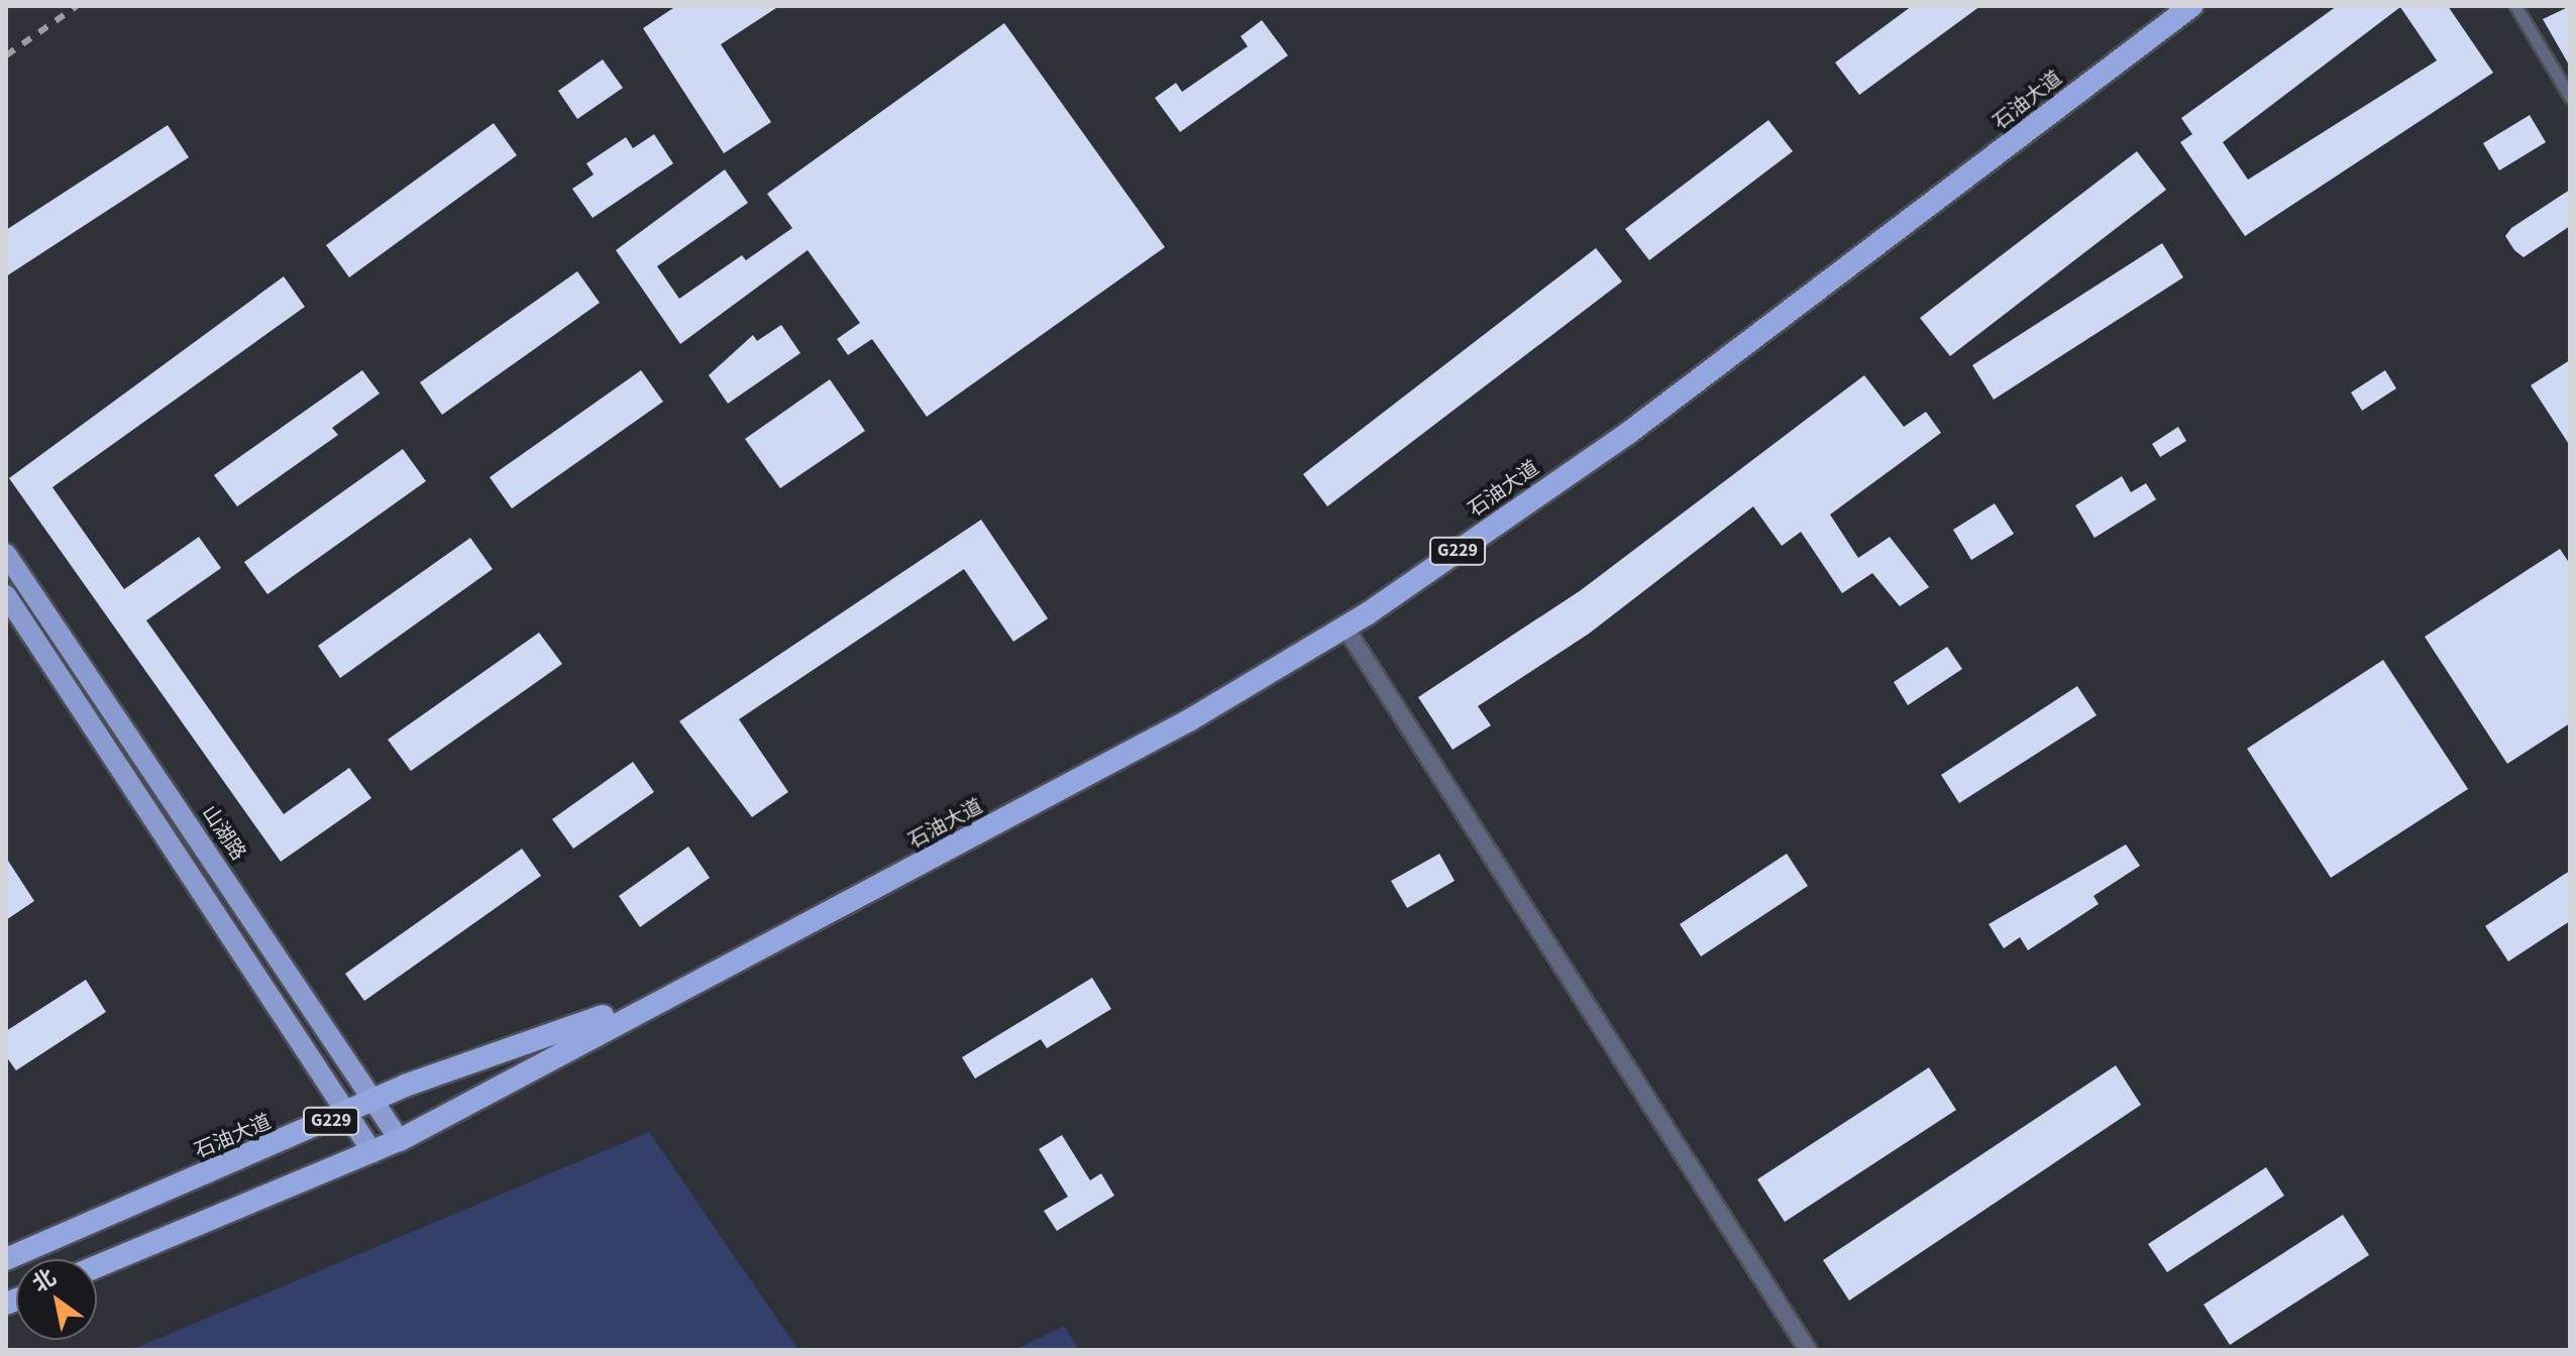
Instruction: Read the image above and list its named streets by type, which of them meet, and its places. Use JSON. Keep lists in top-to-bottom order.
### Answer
{
  "streets": {
    "highway": ["石油大道", "G229"],
    "main road": ["山湖路"]
  },
  "crossings": [
    ["石油大道", "山湖路"]
  ],
  "north": "top left"
}
